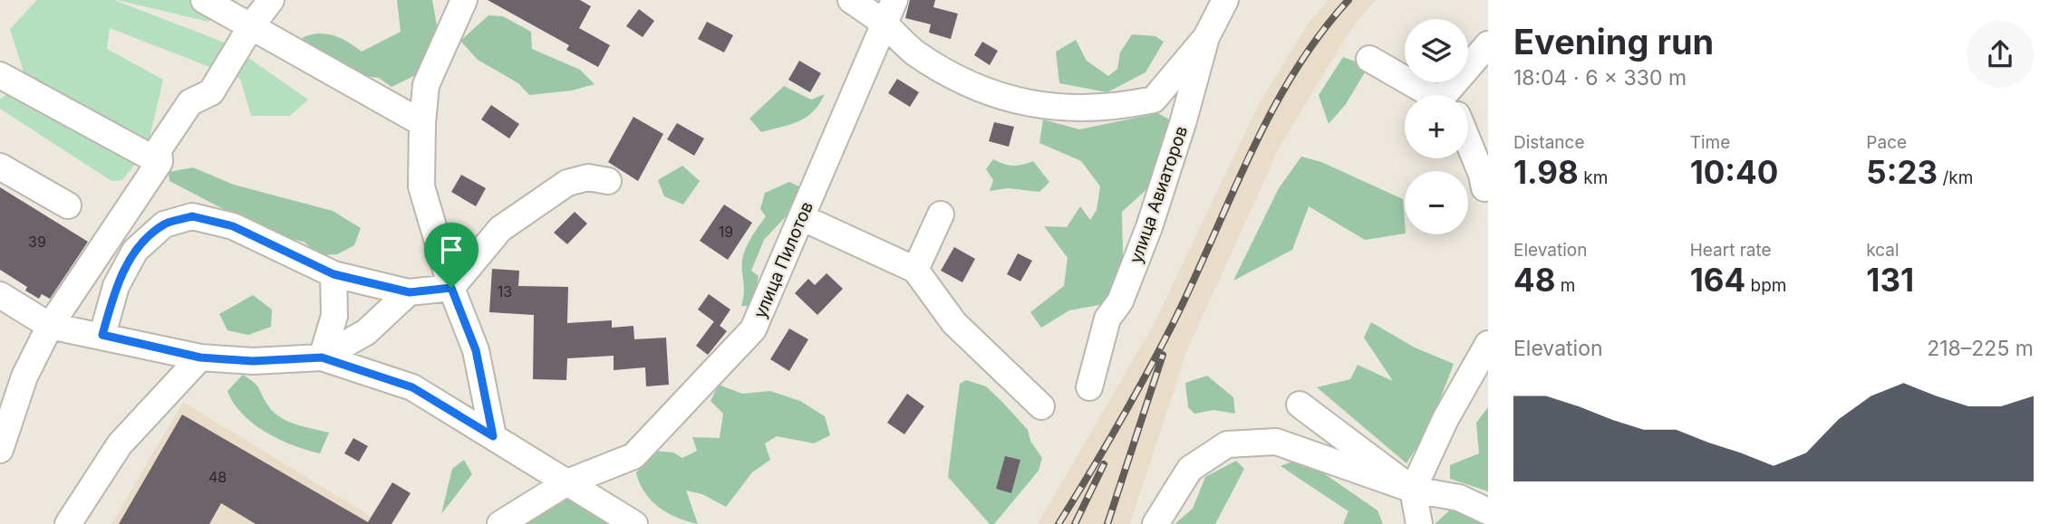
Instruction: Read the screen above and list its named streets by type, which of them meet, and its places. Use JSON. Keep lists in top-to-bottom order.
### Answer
{
  "streets": {
    "street": ["улица Авиаторов", "улица Пилотов"]
  },
  "house_numbers": [
    "19",
    "39",
    "13",
    "48"
  ],
  "page": {
    "heading": ["Evening run", "18:04 · 6 × 330 m"],
    "map_buttons": ["+", "−"],
    "stats": [
      ["Distance", "1.98 km"],
      ["Time", "10:40"],
      ["Pace", "5:23 /km"],
      ["Elevation", "48 m"],
      ["Heart rate", "164 bpm"],
      ["kcal", "131"]
    ],
    "chart": ["Elevation", "218–225 m"]
  }
}
